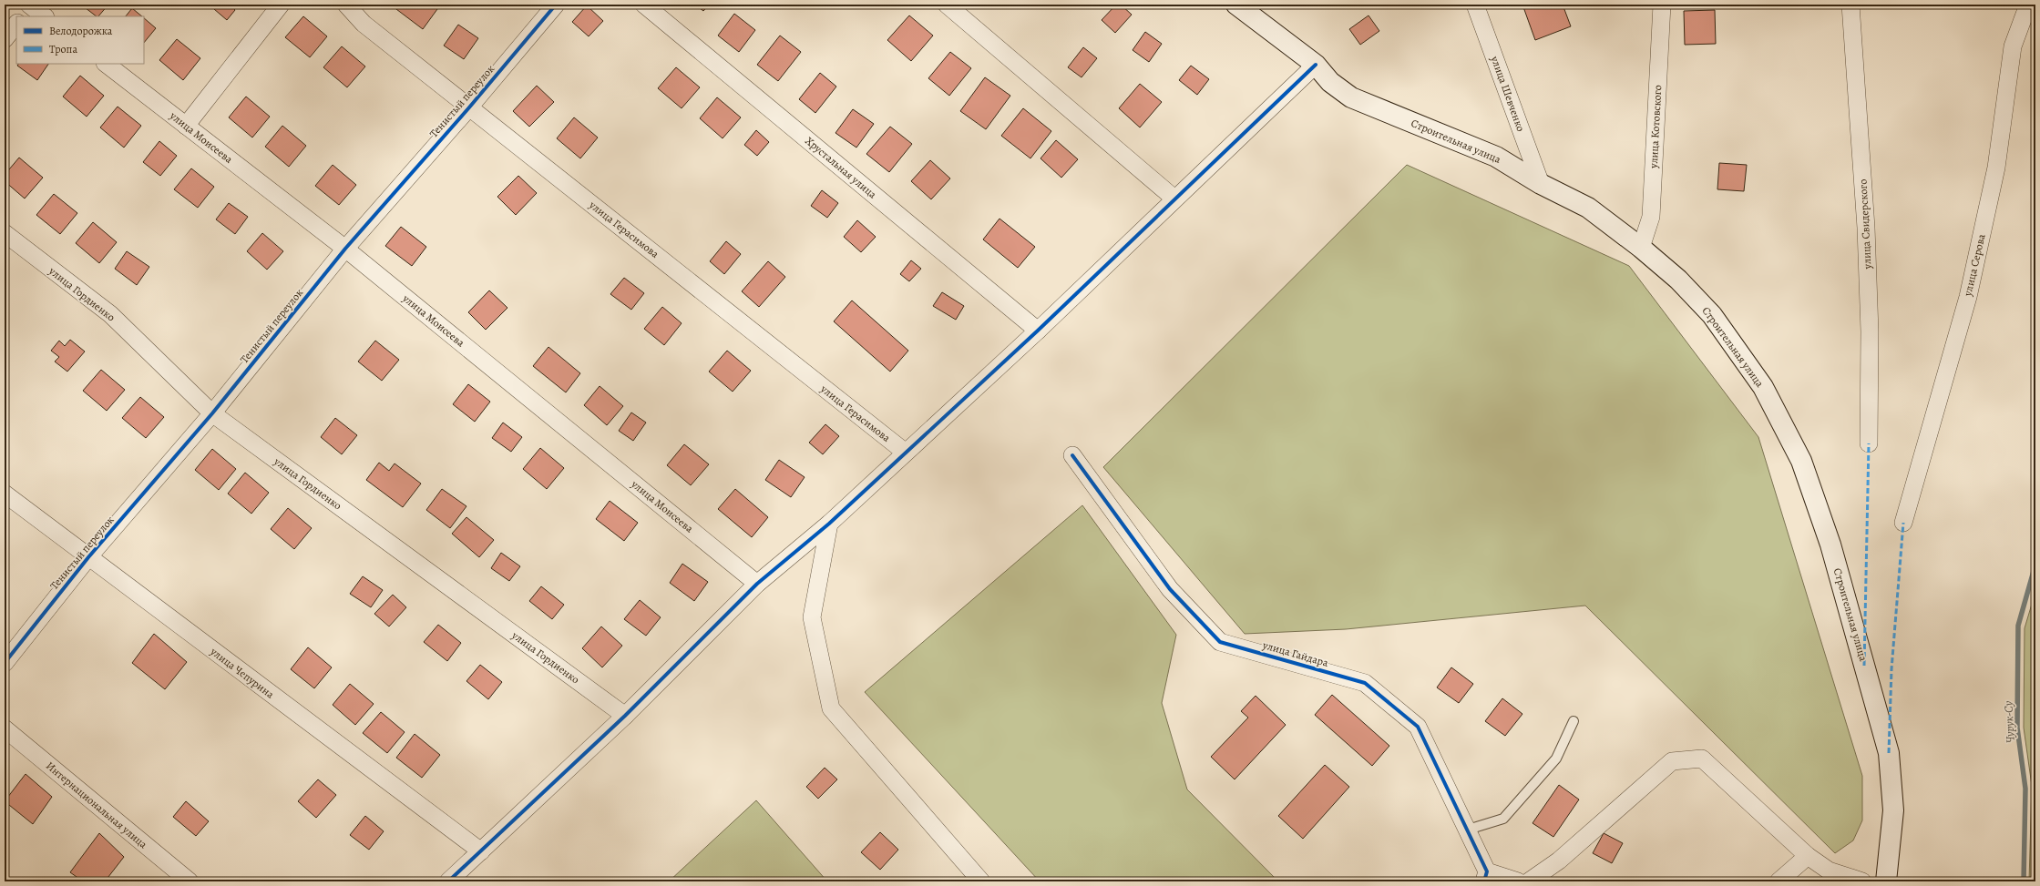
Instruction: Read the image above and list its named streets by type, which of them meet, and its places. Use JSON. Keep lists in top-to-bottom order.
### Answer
{
  "streets": {
    "main road": ["Строительная улица"],
    "street": [
      "улица Шевченко",
      "Тенистый переулок",
      "улица Котовского",
      "улица Моисеева",
      "Хрустальная улица",
      "улица Свидерского",
      "улица Герасимова",
      "улица Серова",
      "улица Гордиенко",
      "улица Гайдара",
      "улица Чепурина",
      "Интернациональная улица"
    ]
  },
  "crossings": [
    ["улица Шевченко", "Строительная улица"],
    ["Тенистый переулок", "улица Моисеева"],
    ["Тенистый переулок", "улица Герасимова"],
    ["Тенистый переулок", "улица Гордиенко"],
    ["Тенистый переулок", "улица Чепурина"],
    ["улица Котовского", "Строительная улица"]
  ],
  "water": ["Чурук-Су"],
  "legend": ["Велодорожка", "Тропа"]
}
